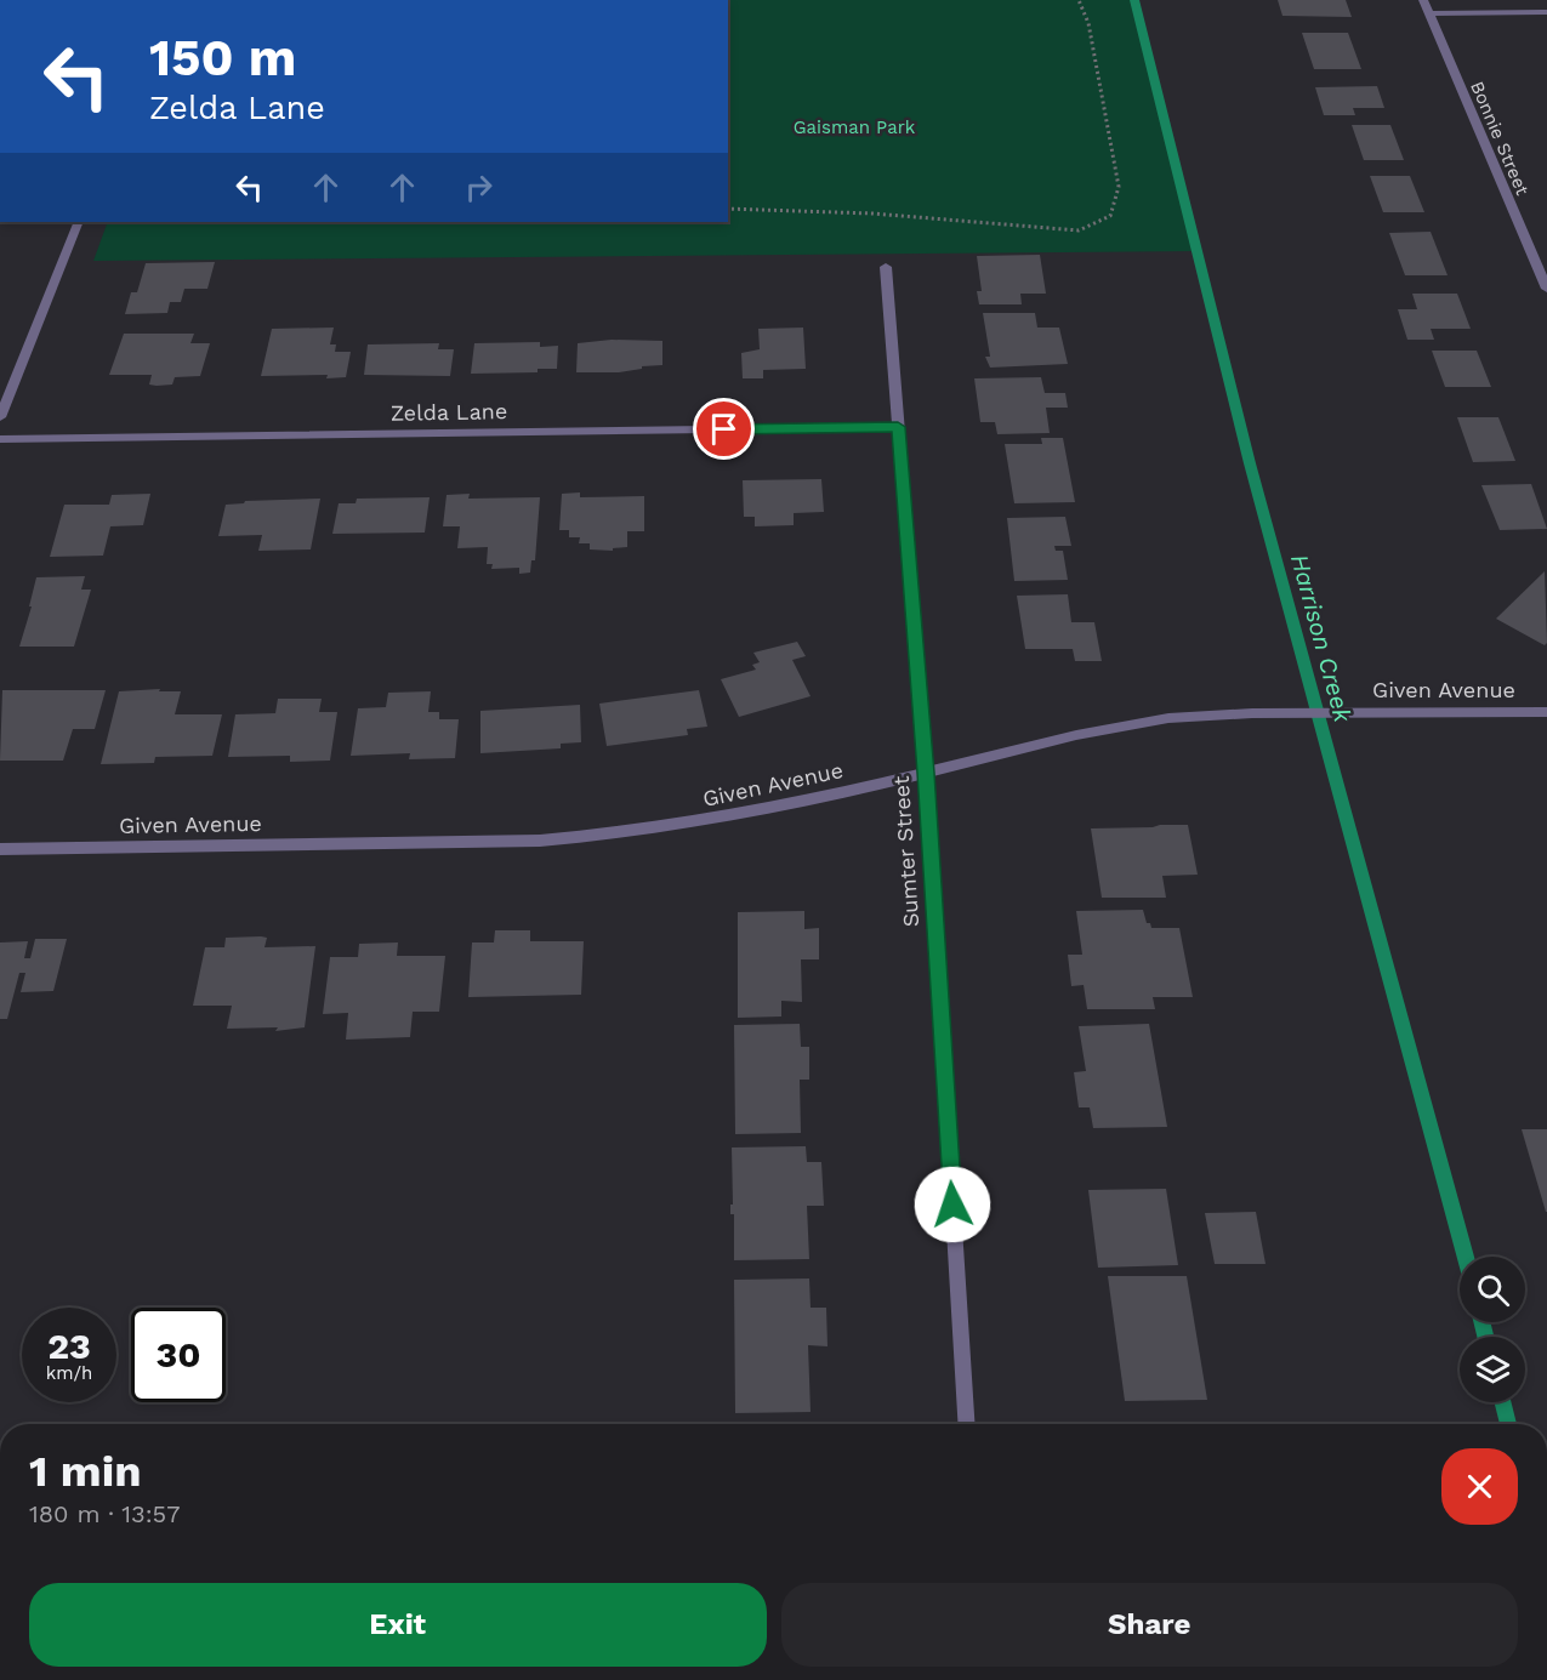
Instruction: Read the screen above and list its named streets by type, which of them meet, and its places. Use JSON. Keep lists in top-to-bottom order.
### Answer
{
  "streets": {
    "street": [
      "Bonnie Street",
      "Zelda Lane",
      "Given Avenue",
      "Sumter Street"
    ]
  },
  "crossings": [
    ["Zelda Lane", "Sumter Street"],
    ["Given Avenue", "Sumter Street"]
  ],
  "water": ["Harrison Creek"],
  "parks": ["Gaisman Park"],
  "page": {
    "turn": ["150 m", "Zelda Lane"],
    "speed": "23 km/h",
    "limit": "30",
    "heading": ["1 min", "180 m · 13:57"],
    "buttons": ["Exit", "Share"]
  }
}
